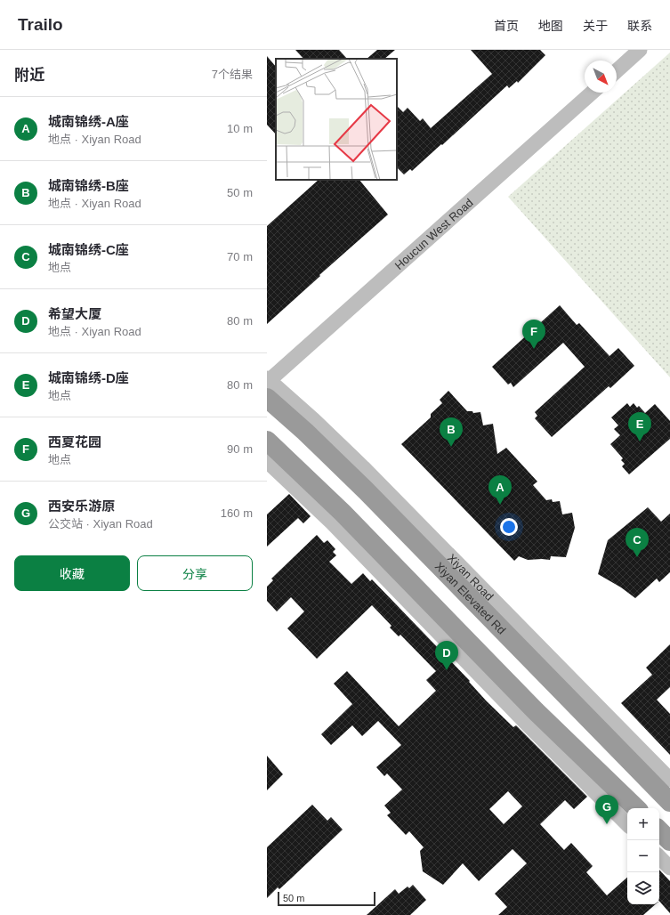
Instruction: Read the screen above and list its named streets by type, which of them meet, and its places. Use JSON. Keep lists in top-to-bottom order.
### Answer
{
  "streets": {
    "highway": ["Xiyan Elevated Rd"],
    "main road": ["Houcun West Road", "Xiyan Road"]
  },
  "crossings": [
    ["Houcun West Road", "Xiyan Road"],
    ["Houcun West Road", "Xiyan Elevated Rd"],
    ["Xiyan Road", "Xiyan Elevated Rd"]
  ],
  "scale_bar": "50 m",
  "north": "bottom right",
  "page": {
    "header": "Trailo",
    "nav": [
      "首页",
      "地图",
      "关于",
      "联系"
    ],
    "heading": ["附近", "7个结果"],
    "list": [
      {
        "mark": "A",
        "name": "城南锦绣-A座",
        "note": "地点 · Xiyan Road",
        "value": "10 m"
      },
      {
        "mark": "B",
        "name": "城南锦绣-B座",
        "note": "地点 · Xiyan Road",
        "value": "50 m"
      },
      {
        "mark": "C",
        "name": "城南锦绣-C座",
        "note": "地点",
        "value": "70 m"
      },
      {
        "mark": "D",
        "name": "希望大厦",
        "note": "地点 · Xiyan Road",
        "value": "80 m"
      },
      {
        "mark": "E",
        "name": "城南锦绣-D座",
        "note": "地点",
        "value": "80 m"
      },
      {
        "mark": "F",
        "name": "西夏花园",
        "note": "地点",
        "value": "90 m"
      },
      {
        "mark": "G",
        "name": "西安乐游原",
        "note": "公交站 · Xiyan Road",
        "value": "160 m"
      }
    ],
    "pins": [
      "F",
      "E",
      "B",
      "A",
      "C",
      "D",
      "G"
    ],
    "buttons": ["收藏", "分享"],
    "map_buttons": ["+", "−"],
    "scale": "50 m"
  }
}
